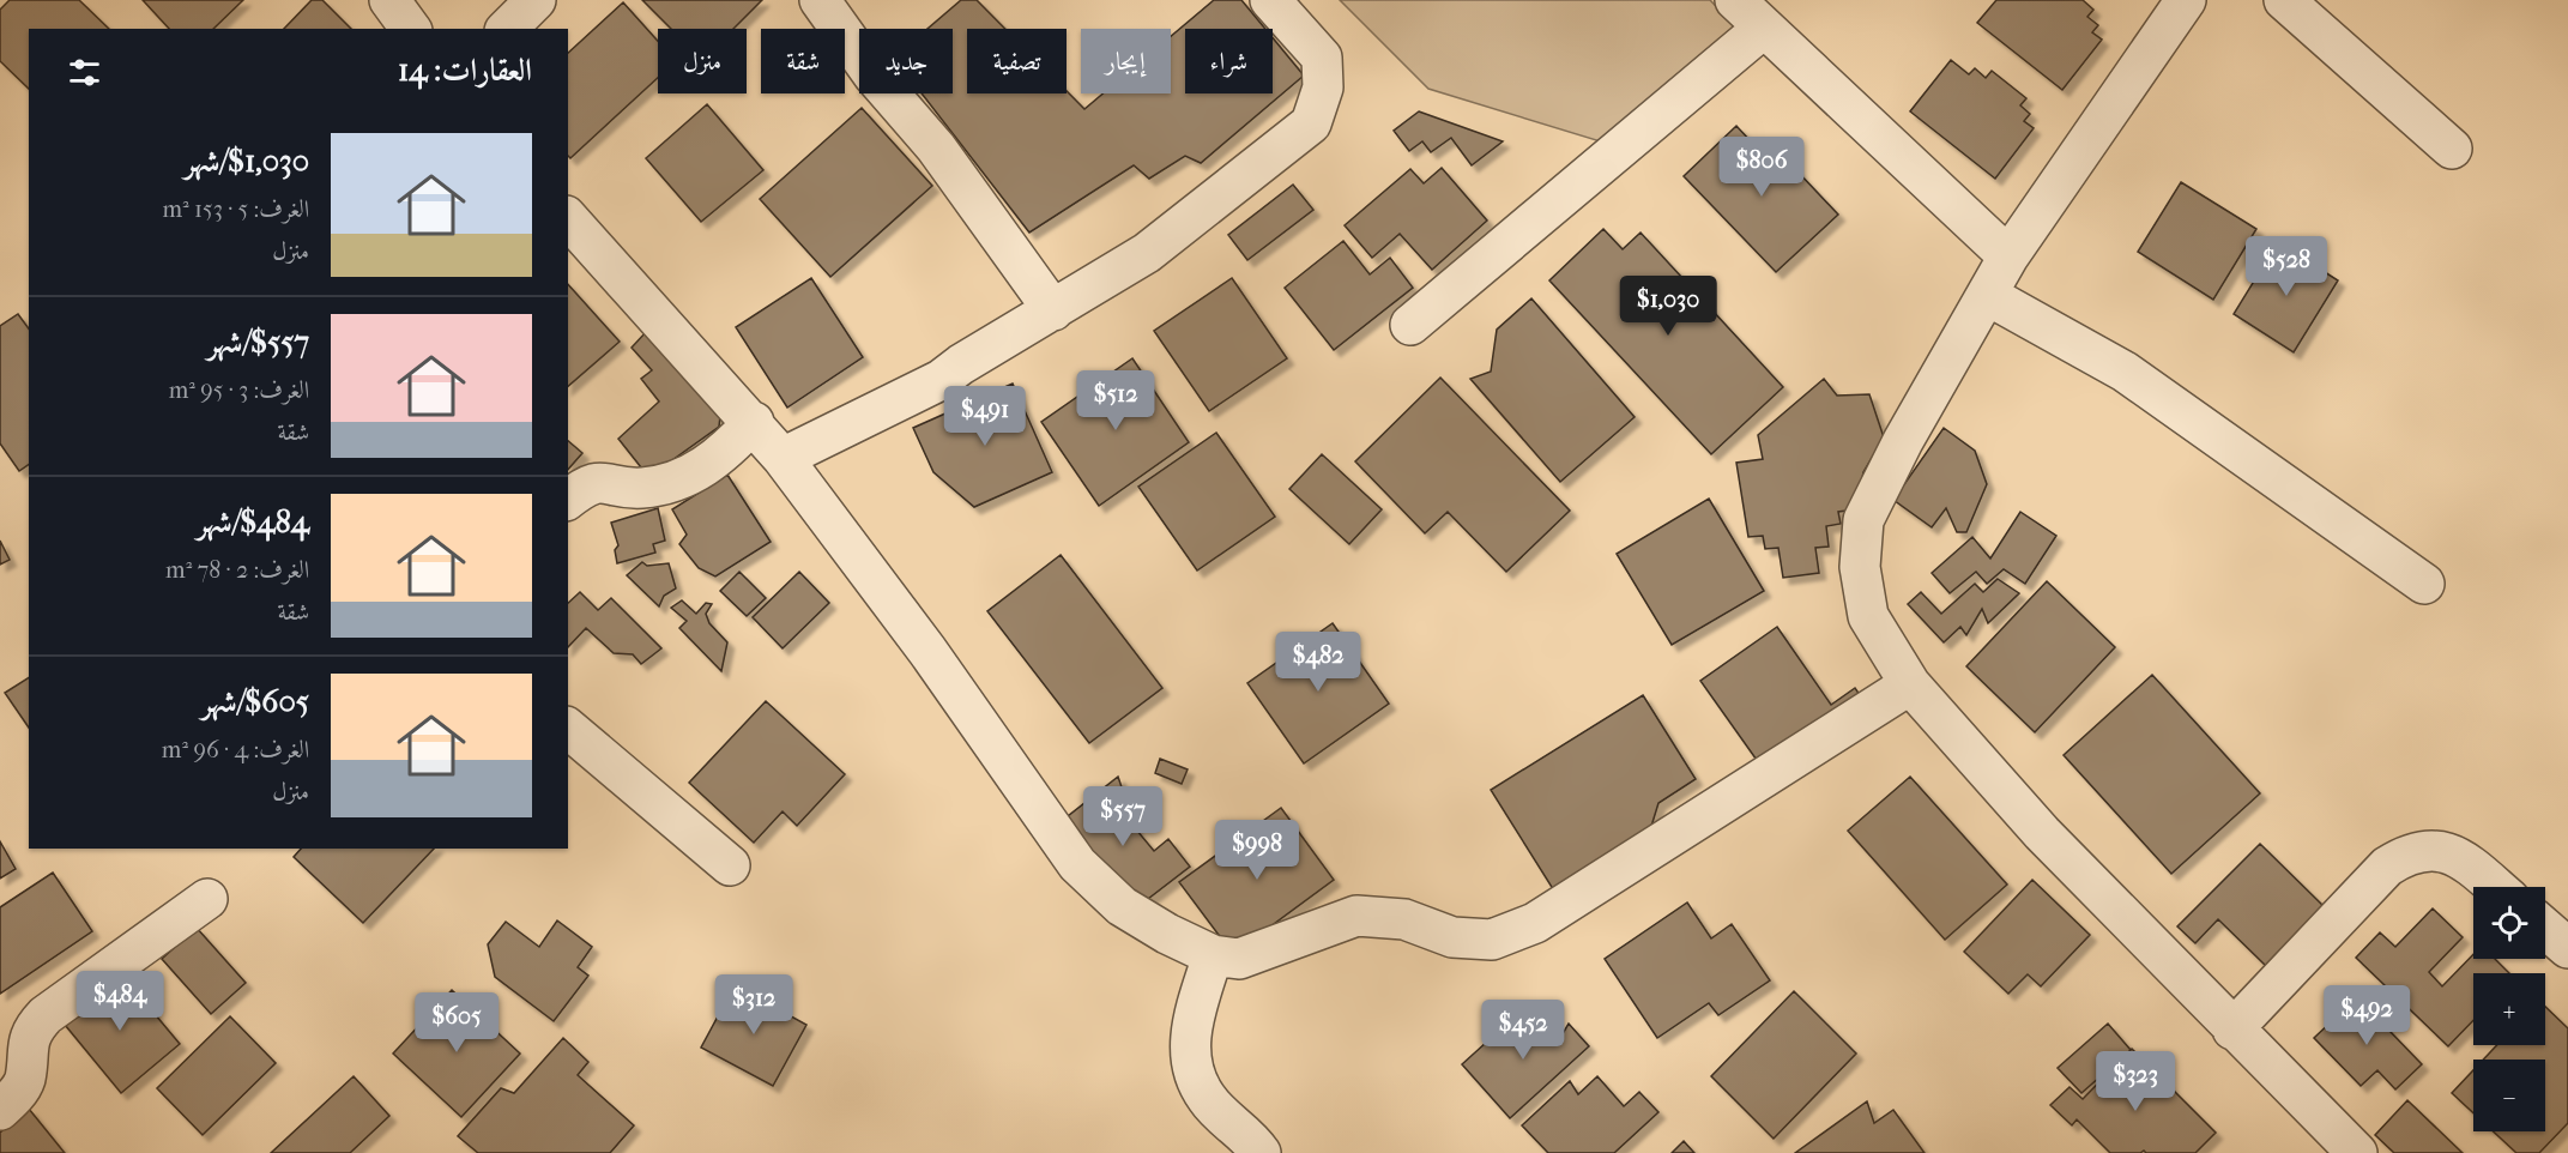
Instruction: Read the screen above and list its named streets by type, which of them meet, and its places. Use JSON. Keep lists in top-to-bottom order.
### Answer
{
  "page": {
    "chip": [
      "شراء",
      "إيجار",
      "تصفية",
      "جديد",
      "شقة",
      "منزل"
    ],
    "heading": "العقارات: 14",
    "list": [
      {
        "name": "$1,030/شهر",
        "note": "الغرف: 5 · 153 m² · منزل"
      },
      {
        "name": "$557/شهر",
        "note": "الغرف: 3 · 95 m² · شقة"
      },
      {
        "name": "$484/شهر",
        "note": "الغرف: 2 · 78 m² · شقة"
      },
      {
        "name": "$605/شهر",
        "note": "الغرف: 4 · 96 m² · منزل"
      }
    ],
    "price": [
      "$806",
      "$528",
      "$1,030",
      "$512",
      "$491",
      "$482",
      "$557",
      "$998",
      "$484",
      "$312",
      "$492",
      "$605",
      "$452",
      "$323"
    ],
    "map_buttons": ["+", "−"]
  }
}
